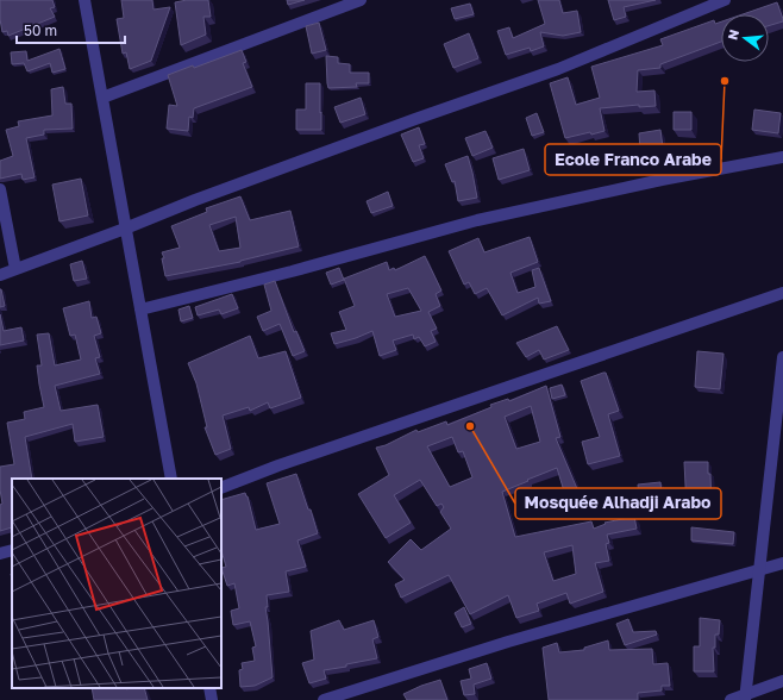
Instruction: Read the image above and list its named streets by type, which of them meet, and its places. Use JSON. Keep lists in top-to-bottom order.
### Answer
{
  "places": ["Ecole Franco Arabe", "Mosquée Alhadji Arabo"],
  "scale_bar": "50 m",
  "north": "left"
}
